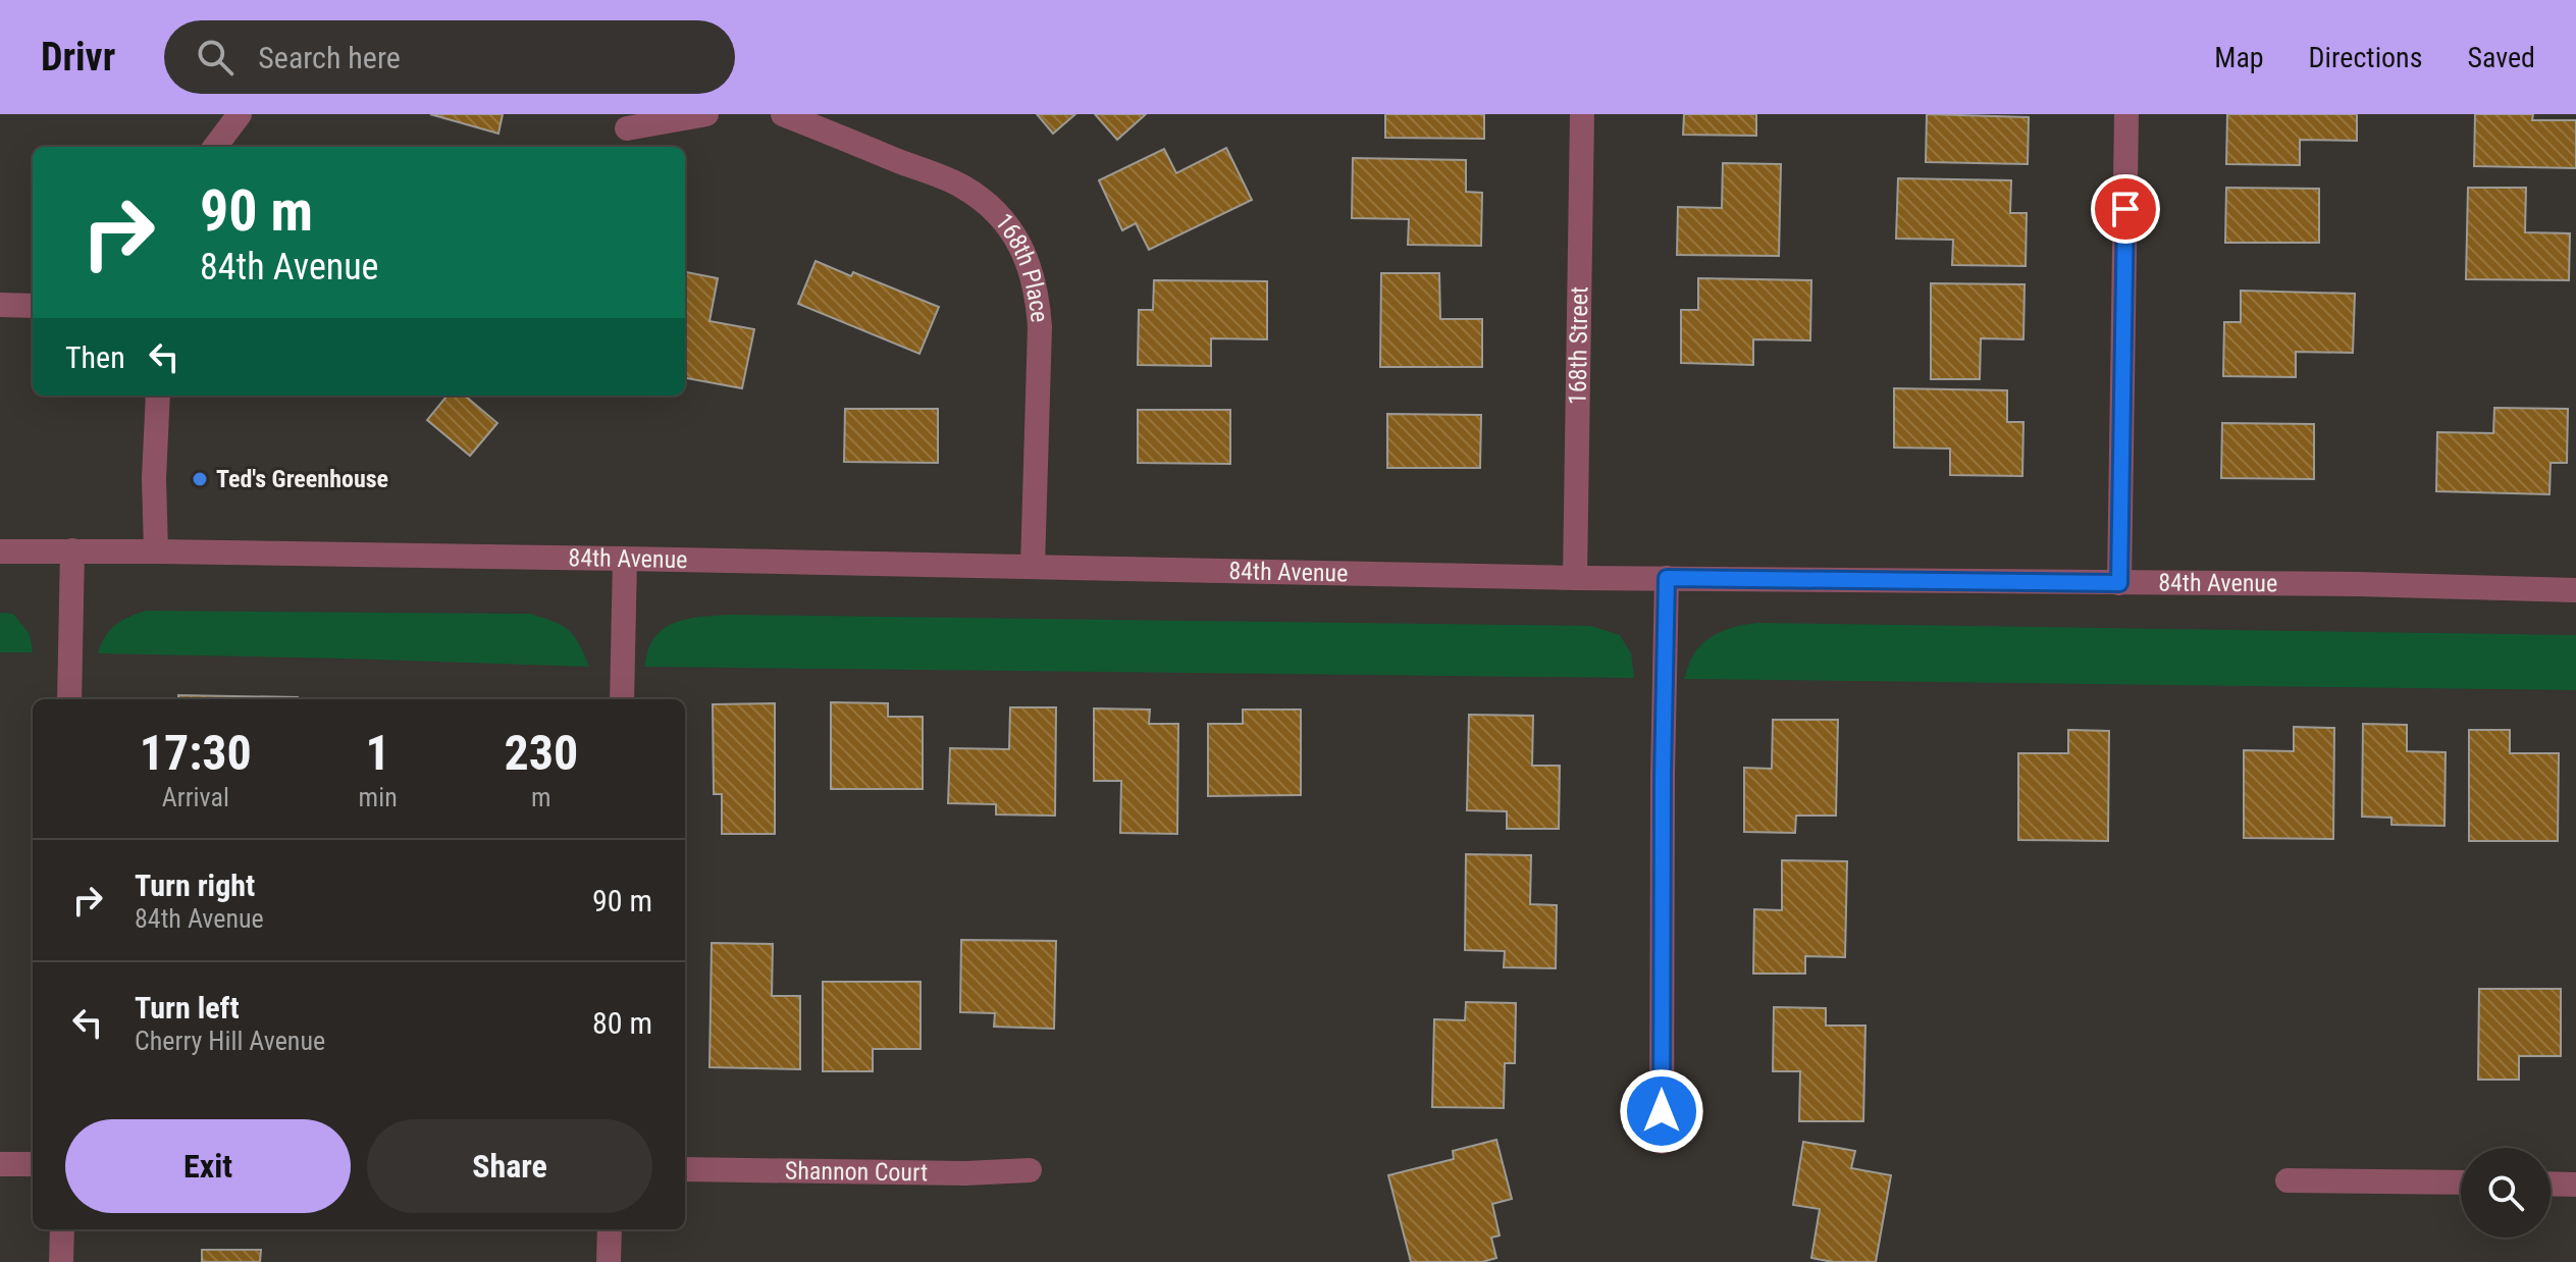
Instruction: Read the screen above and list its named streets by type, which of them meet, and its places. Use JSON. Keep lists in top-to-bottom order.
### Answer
{
  "streets": {
    "street": [
      "168th Place",
      "168th Street",
      "84th Avenue",
      "Shannon Court"
    ]
  },
  "crossings": [
    ["168th Place", "84th Avenue"],
    ["168th Street", "84th Avenue"]
  ],
  "places": ["Ted's Greenhouse"],
  "page": {
    "header": "Drivr",
    "search": "Search here",
    "nav": ["Map", "Directions", "Saved"],
    "turn": ["90 m", "84th Avenue"],
    "then": "Then",
    "eta": [
      "17:30",
      "Arrival",
      "1",
      "min",
      "230",
      "m"
    ],
    "list": [
      {
        "name": "Turn right",
        "note": "84th Avenue",
        "value": "90 m"
      },
      {
        "name": "Turn left",
        "note": "Cherry Hill Avenue",
        "value": "80 m"
      }
    ],
    "buttons": ["Exit", "Share"]
  }
}
